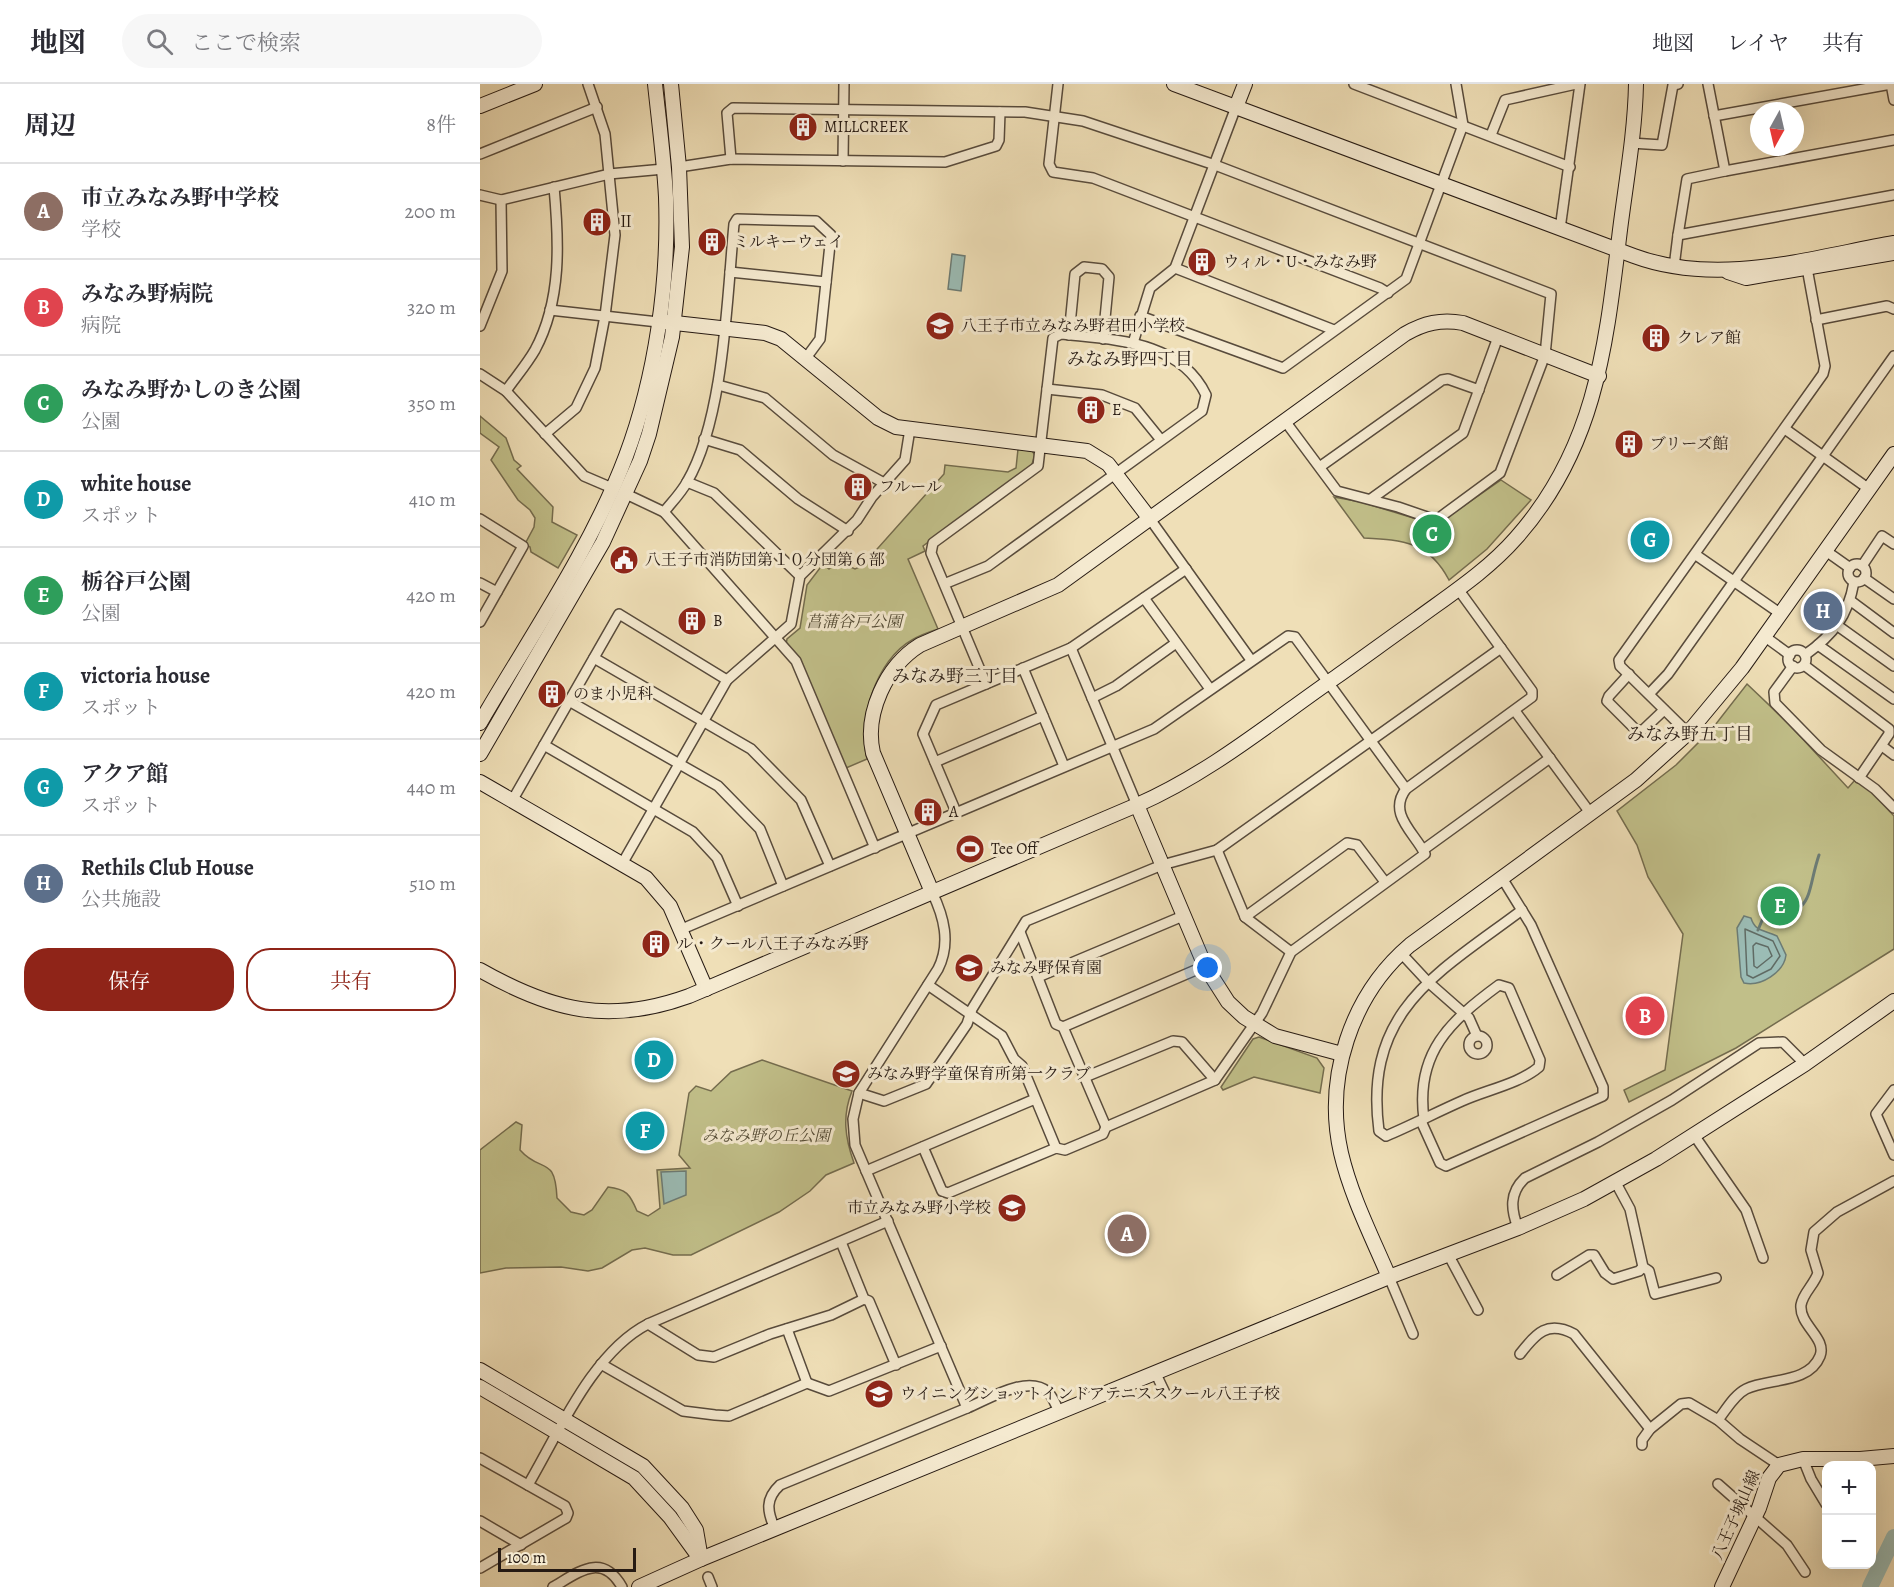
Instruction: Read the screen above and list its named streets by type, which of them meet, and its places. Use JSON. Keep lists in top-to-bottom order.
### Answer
{
  "streets": {
    "street": ["八王子城山線"]
  },
  "districts": ["みなみ野四丁目", "みなみ野三丁目", "みなみ野五丁目"],
  "parks": ["菖蒲谷戸公園", "みなみ野の丘公園"],
  "places": {
    "building": [
      "MILLCREEK",
      "Ⅱ",
      "ミルキーウェイ",
      "ウィル・U・みなみ野",
      "クレア館",
      "E",
      "ブリーズ館",
      "フルール",
      "B",
      "のま小児科",
      "A",
      "ル・クール八王子みなみ野"
    ],
    "school or university": [
      "八王子市立みなみ野君田小学校",
      "みなみ野保育園",
      "みなみ野学童保育所第一クラブ",
      "市立みなみ野小学校",
      "ウイニングショットインドアテニススクール八王子校"
    ],
    "public building": ["八王子市消防団第１０分団第６部"],
    "sports": ["Tee Off"]
  },
  "scale_bar": "100 m",
  "north": "bottom",
  "page": {
    "header": "地図",
    "search": "ここで検索",
    "nav": ["地図", "レイヤ", "共有"],
    "heading": ["周辺", "8件"],
    "list": [
      {
        "mark": "A",
        "name": "市立みなみ野中学校",
        "note": "学校",
        "value": "200 m"
      },
      {
        "mark": "B",
        "name": "みなみ野病院",
        "note": "病院",
        "value": "320 m"
      },
      {
        "mark": "C",
        "name": "みなみ野かしのき公園",
        "note": "公園",
        "value": "350 m"
      },
      {
        "mark": "D",
        "name": "white house",
        "note": "スポット",
        "value": "410 m"
      },
      {
        "mark": "E",
        "name": "栃谷戸公園",
        "note": "公園",
        "value": "420 m"
      },
      {
        "mark": "F",
        "name": "victoria house",
        "note": "スポット",
        "value": "420 m"
      },
      {
        "mark": "G",
        "name": "アクア館",
        "note": "スポット",
        "value": "440 m"
      },
      {
        "mark": "H",
        "name": "Rethils Club House",
        "note": "公共施設",
        "value": "510 m"
      }
    ],
    "pins": [
      "C",
      "G",
      "H",
      "E",
      "B",
      "D",
      "F",
      "A"
    ],
    "buttons": ["保存", "共有"],
    "map_buttons": ["+", "−"],
    "scale": "100 m"
  }
}
